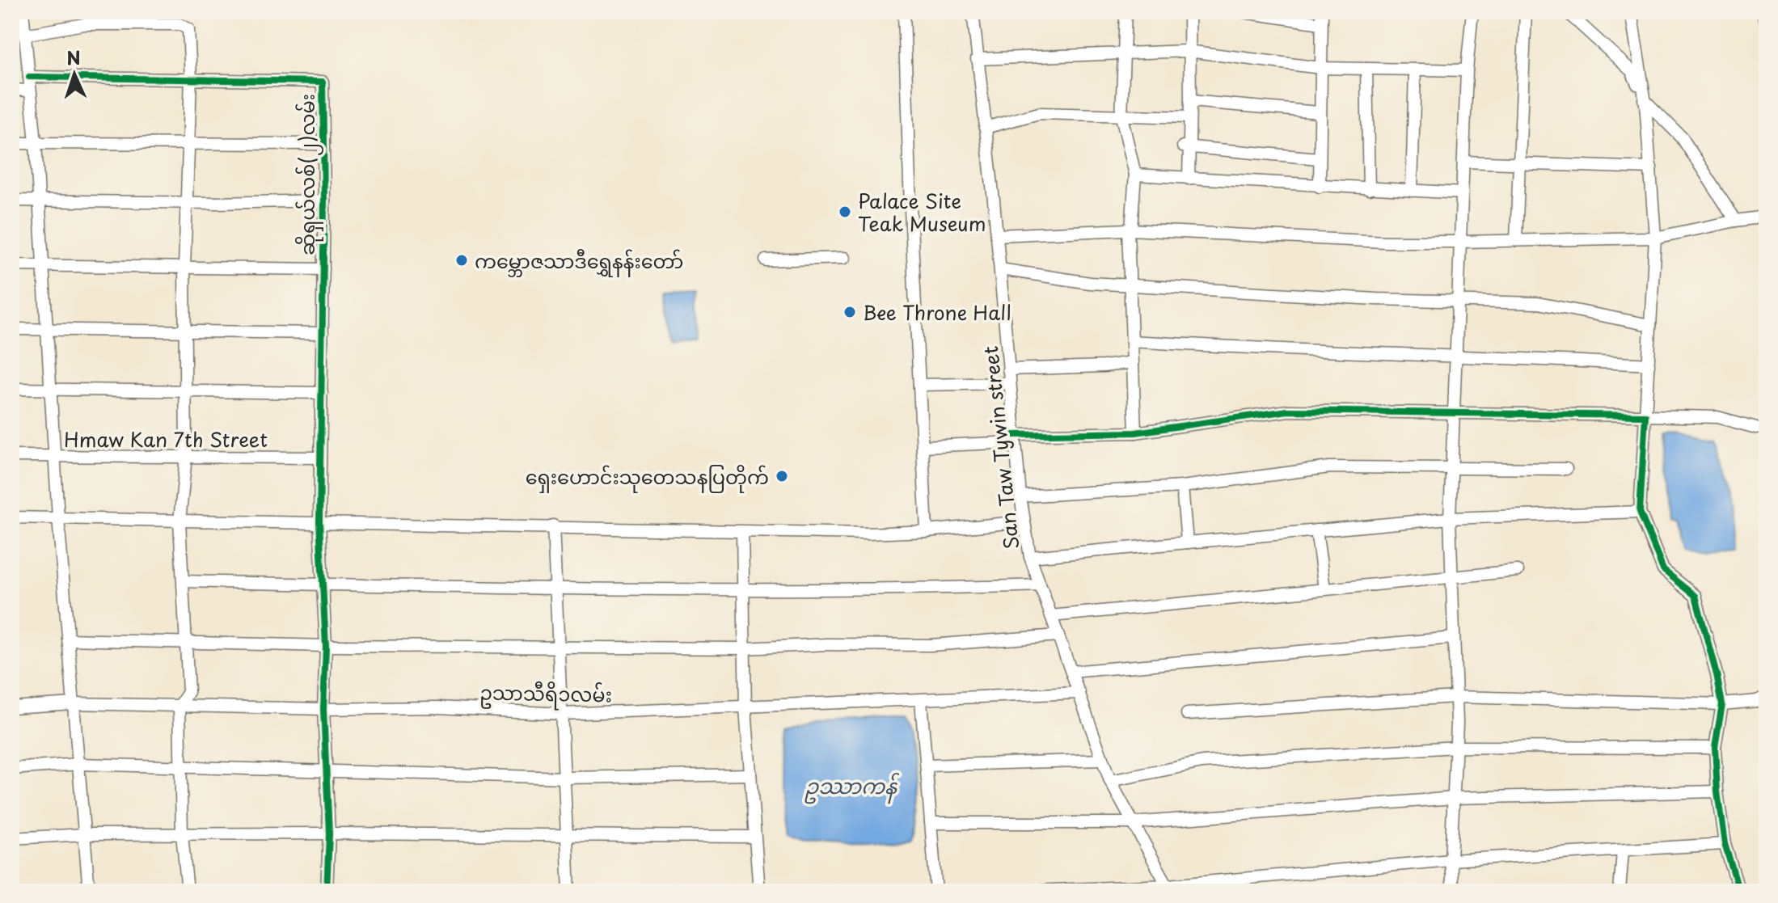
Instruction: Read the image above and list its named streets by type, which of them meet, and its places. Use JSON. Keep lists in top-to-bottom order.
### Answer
{
  "streets": {
    "street": [
      "ဆိုရှယ်လစ်(၂)လမ်း",
      "Hmaw Kan 7th Street",
      "San Taw Tywin street",
      "ဥသာသီရိ၁လမ်း"
    ]
  },
  "crossings": [
    ["ဆိုရှယ်လစ်(၂)လမ်း", "Hmaw Kan 7th Street"],
    ["ဆိုရှယ်လစ်(၂)လမ်း", "ဥသာသီရိ၁လမ်း"],
    ["San Taw Tywin street", "ဥသာသီရိ၁လမ်း"]
  ],
  "water": ["ဥဿာကန်"],
  "places": [
    "Palace Site Teak Museum",
    "ကမ္ဘောဇသာဒီရွှေနန်းတော်",
    "Bee Throne Hall",
    "ရှေးဟောင်းသုတေသနပြတိုက်"
  ],
  "north": "top"
}
